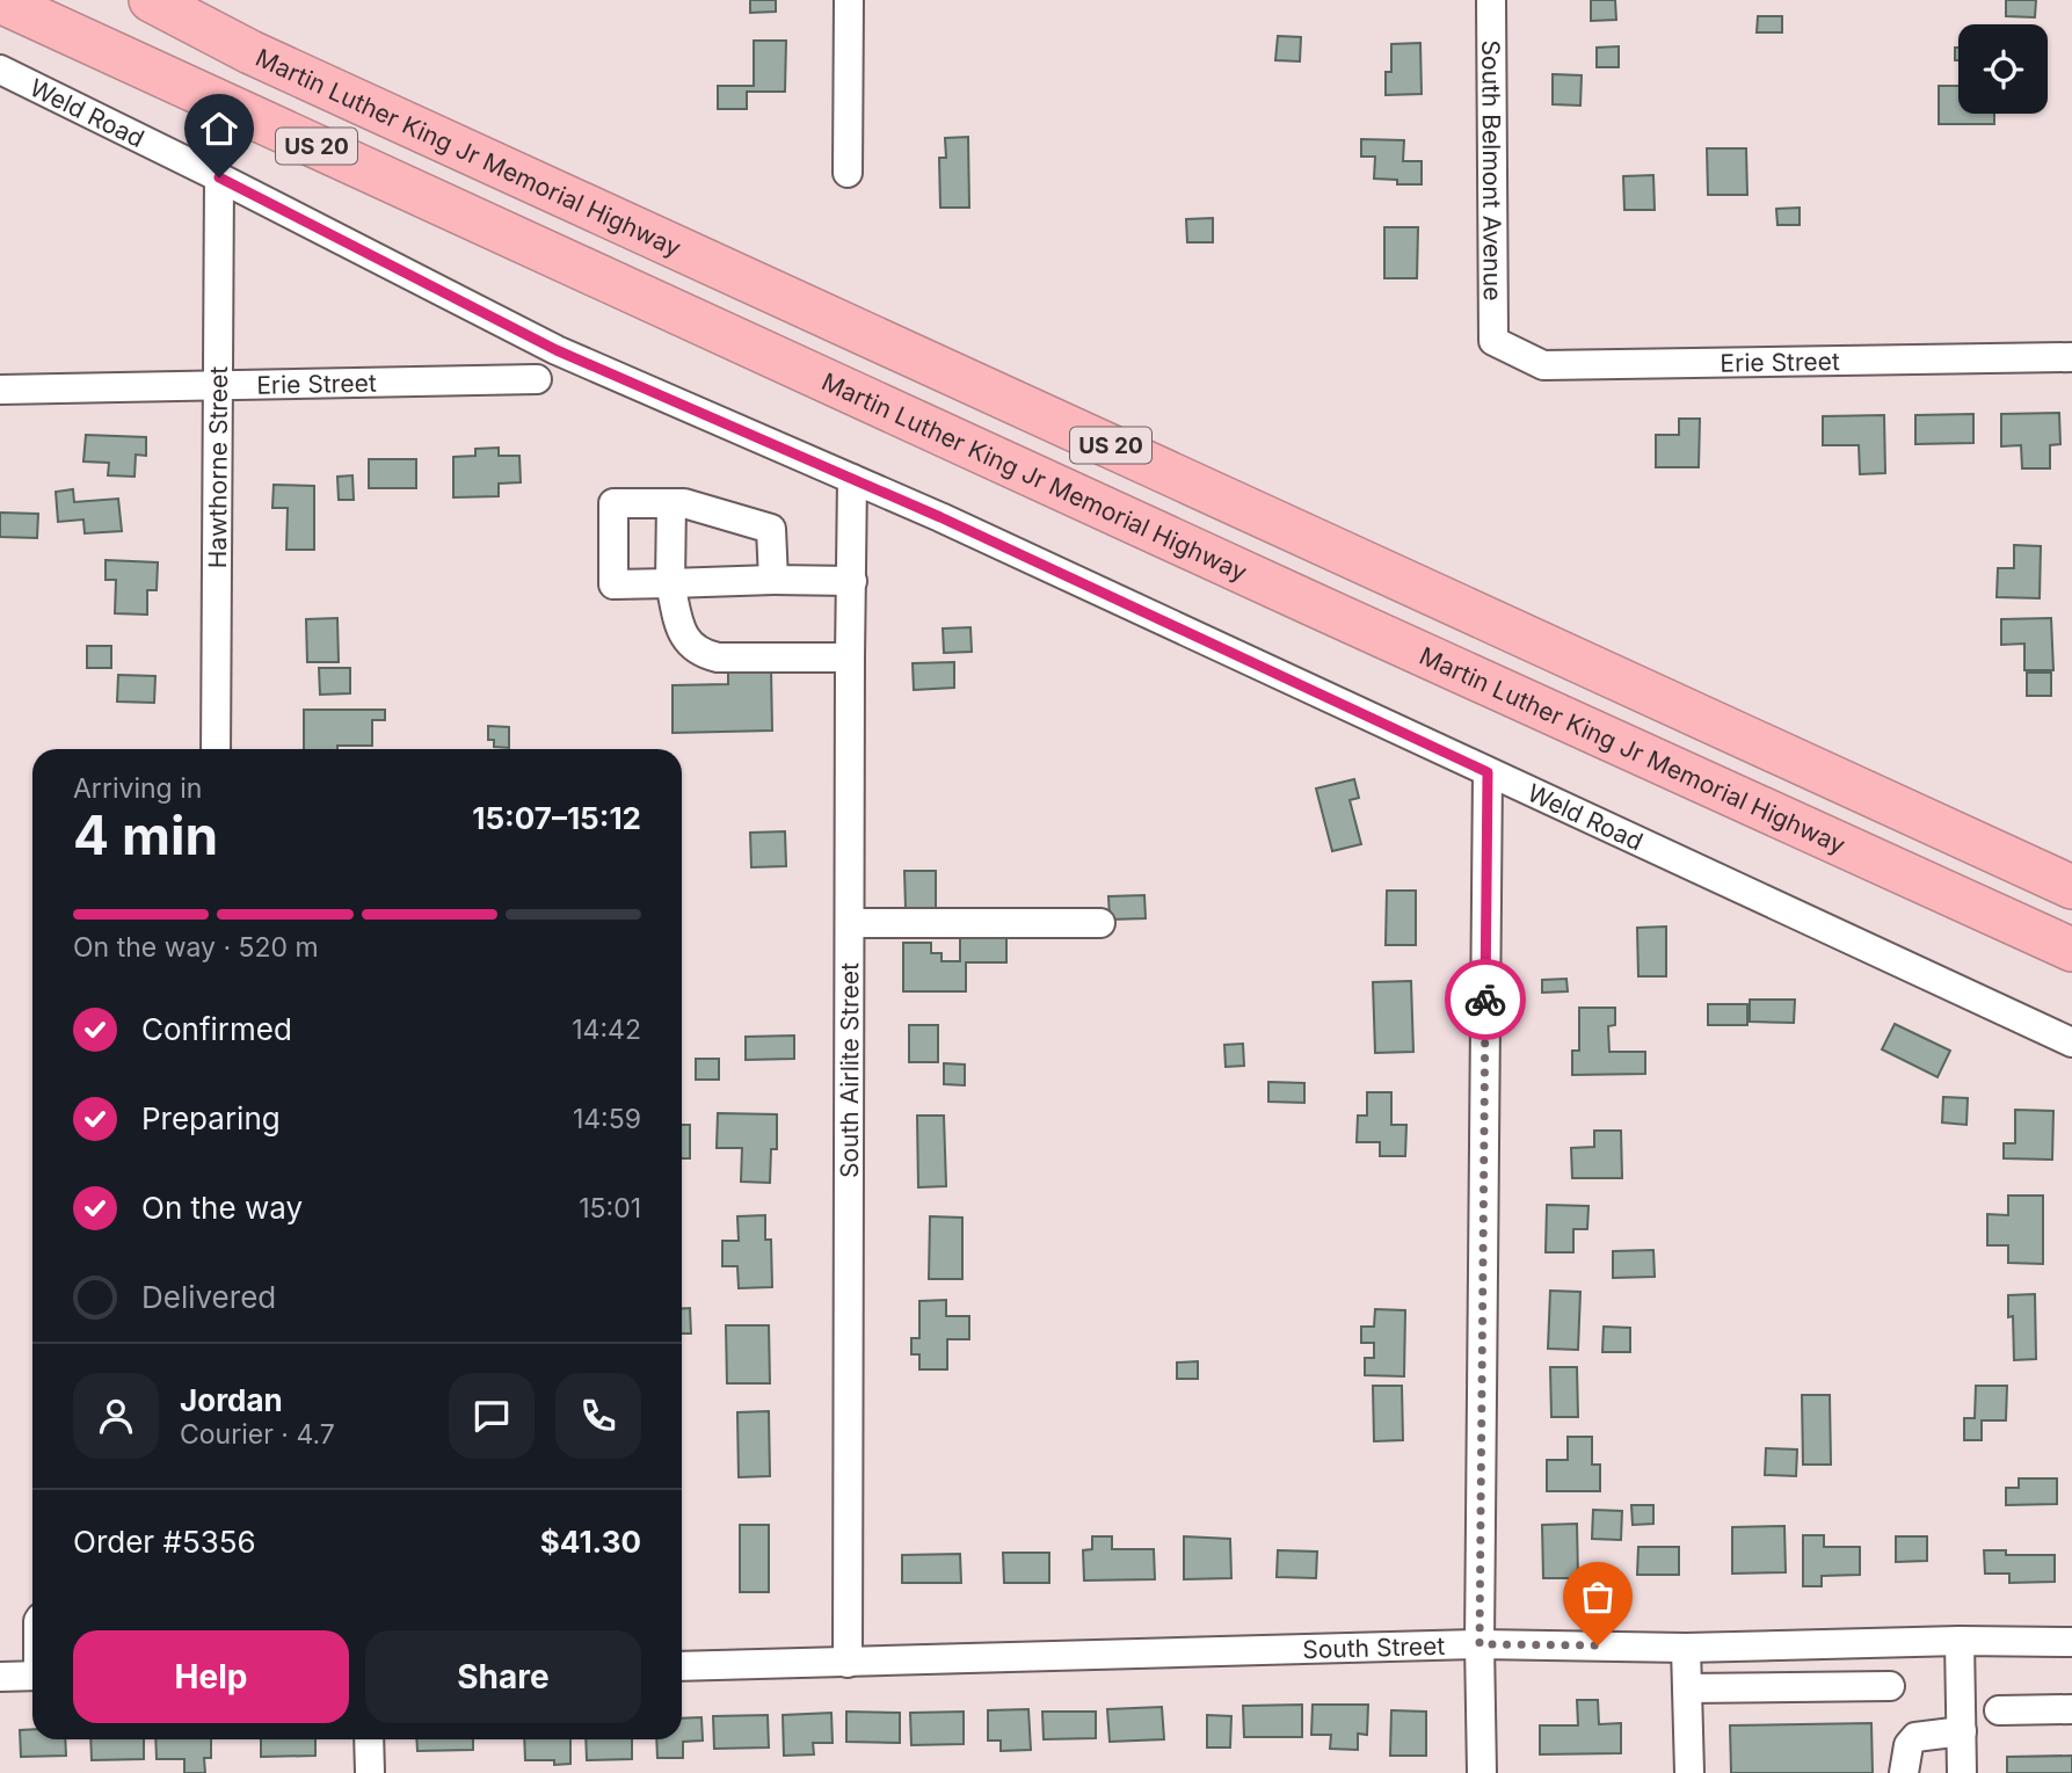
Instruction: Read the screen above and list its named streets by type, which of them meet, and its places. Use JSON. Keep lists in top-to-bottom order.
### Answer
{
  "streets": {
    "highway": ["US 20", "Martin Luther King Jr Memorial Highway"],
    "street": [
      "Weld Road",
      "South Belmont Avenue",
      "Erie Street",
      "Hawthorne Street",
      "South Airlite Street",
      "South Street"
    ]
  },
  "crossings": [
    ["Weld Road", "Hawthorne Street"],
    ["Weld Road", "South Airlite Street"],
    ["South Belmont Avenue", "Erie Street"],
    ["Erie Street", "Hawthorne Street"],
    ["South Airlite Street", "South Street"]
  ],
  "page": {
    "heading": ["4 min", "Arriving in", "15:07–15:12"],
    "panel": [
      "Jordan",
      "Courier · 4.7",
      "Order #5356",
      "$41.30"
    ],
    "bar": "On the way · 520 m",
    "list": [
      ["Confirmed", "14:42"],
      ["Preparing", "14:59"],
      ["On the way", "15:01"],
      "Delivered"
    ],
    "buttons": ["Help", "Share"]
  }
}
